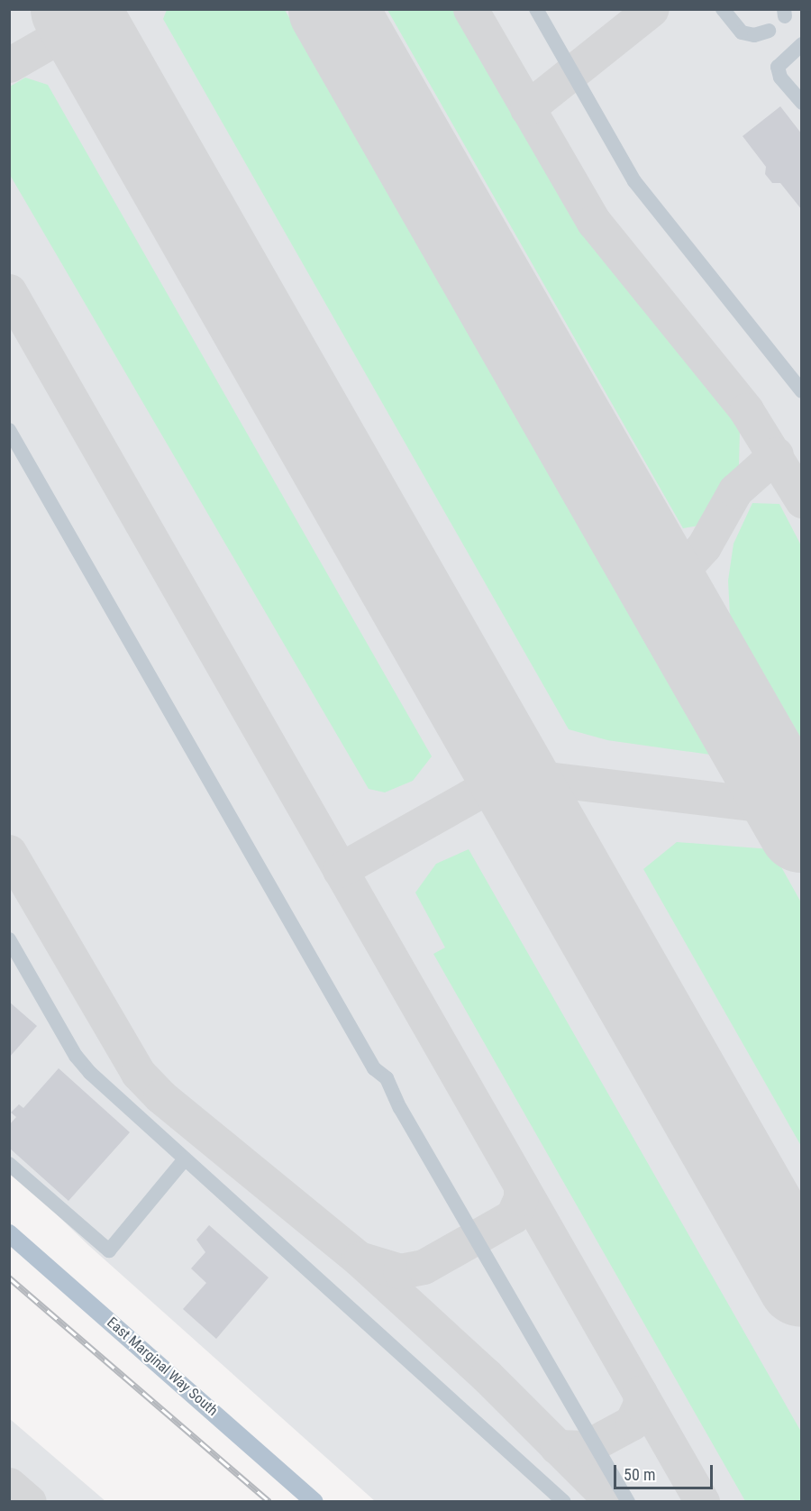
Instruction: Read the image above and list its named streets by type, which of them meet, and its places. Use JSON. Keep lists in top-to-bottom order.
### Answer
{
  "streets": {
    "main road": ["East Marginal Way South"]
  },
  "scale_bar": "50 m"
}
